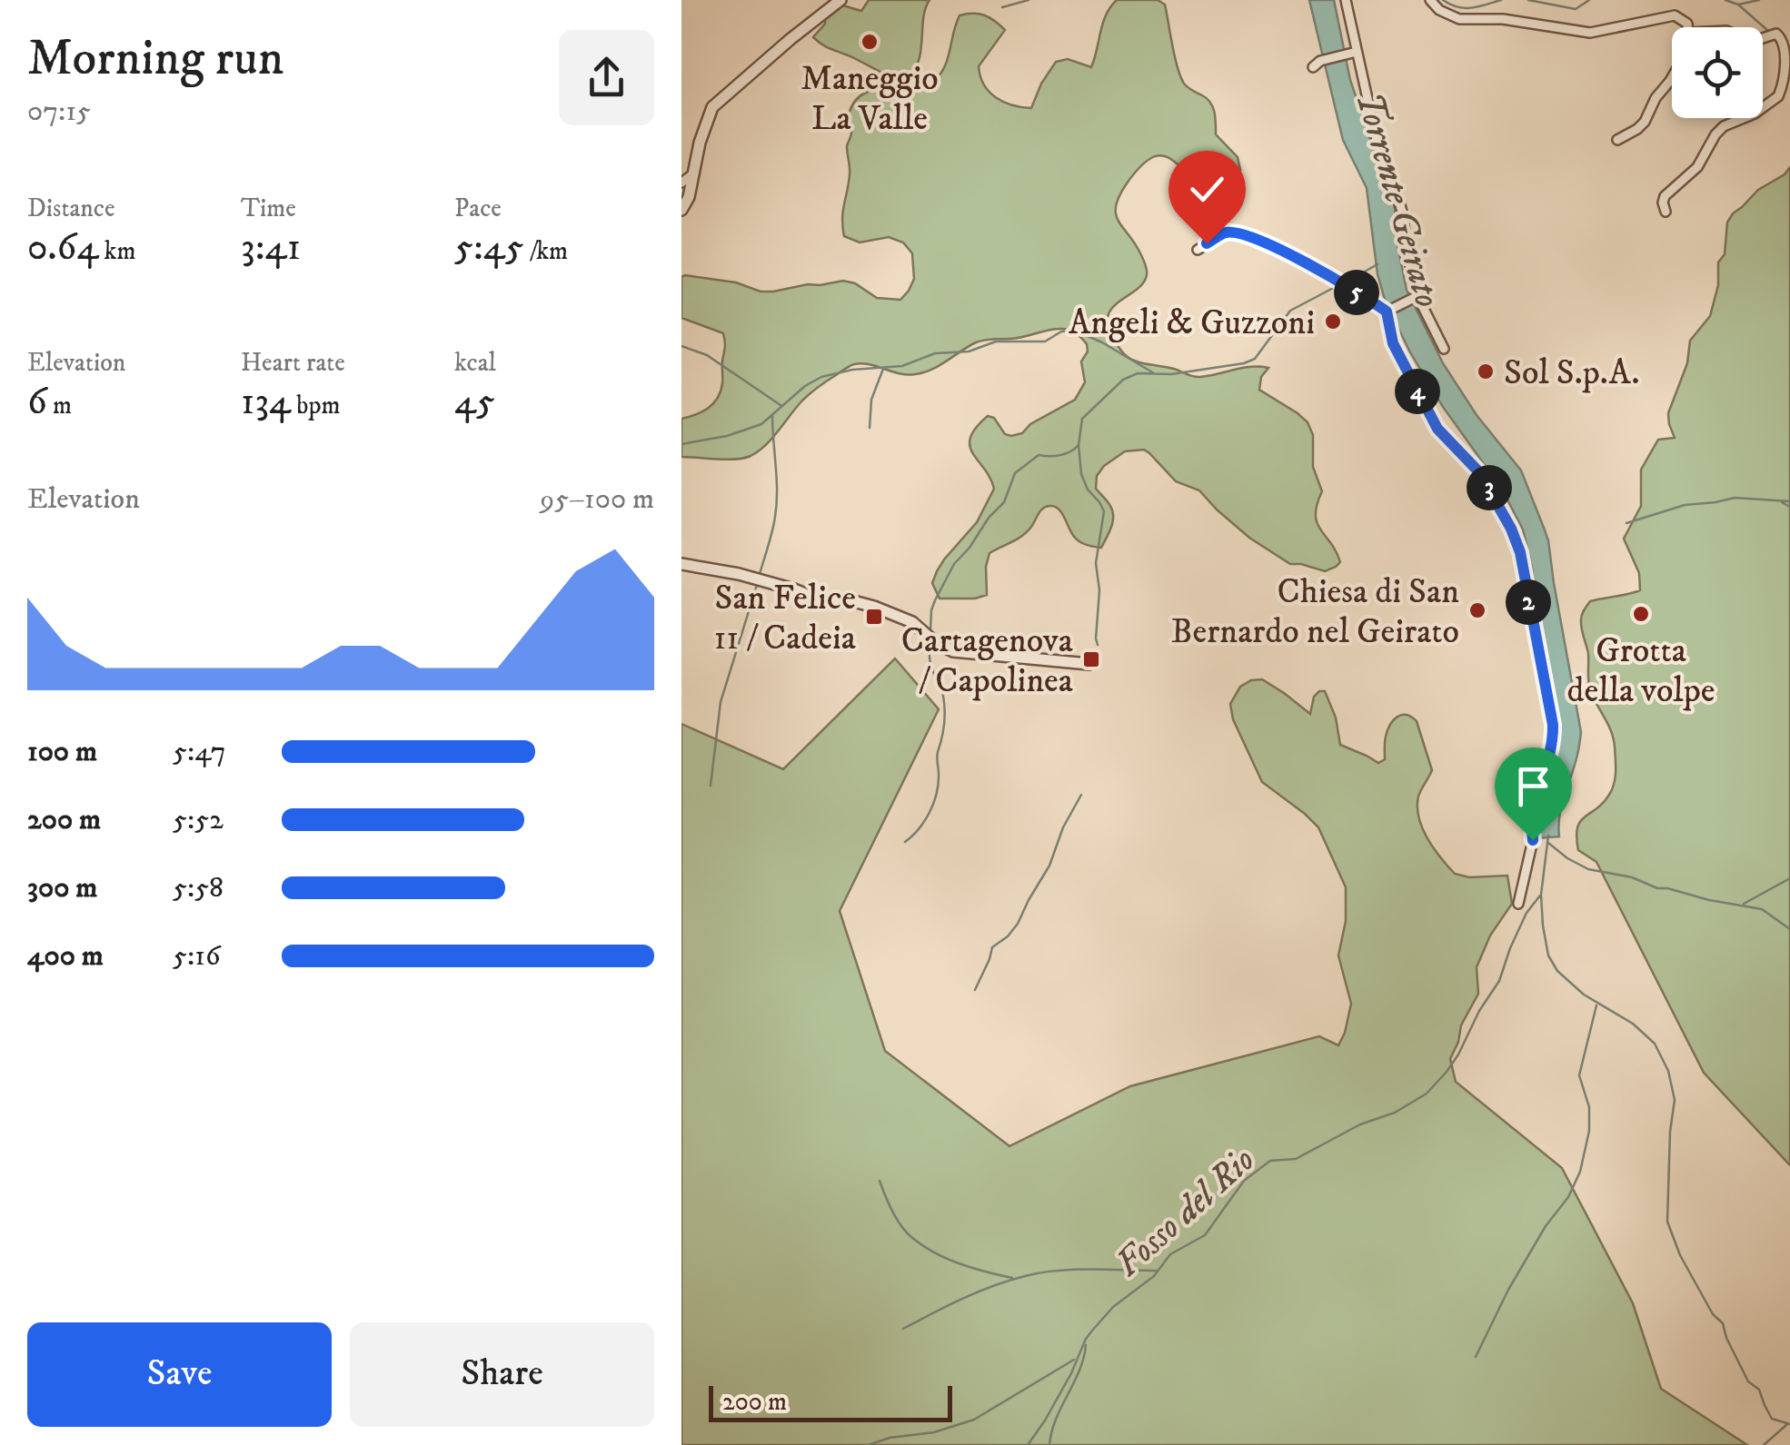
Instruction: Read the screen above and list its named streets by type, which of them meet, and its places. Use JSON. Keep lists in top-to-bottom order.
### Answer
{
  "water": ["Torrente Geirato", "Fosso del Rio"],
  "places": {
    "other": [
      "Maneggio La Valle",
      "Angeli & Guzzoni",
      "Sol S.p.A.",
      "Chiesa di San Bernardo nel Geirato",
      "Grotta della volpe"
    ],
    "transit": ["San Felice 11 / Cadeia", "Cartagenova / Capolinea"]
  },
  "scale_bar": "200 m",
  "page": {
    "heading": ["Morning run", "07:15"],
    "stats": [
      ["Distance", "0.64 km"],
      ["Time", "3:41"],
      ["Pace", "5:45 /km"],
      ["Elevation", "6 m"],
      ["Heart rate", "134 bpm"],
      ["kcal", "45"]
    ],
    "pins": [
      "5",
      "4",
      "3",
      "2"
    ],
    "chart": ["Elevation", "95–100 m"],
    "list": [
      {
        "name": "100 m",
        "note": "5:47"
      },
      {
        "name": "200 m",
        "note": "5:52"
      },
      {
        "name": "300 m",
        "note": "5:58"
      },
      {
        "name": "400 m",
        "note": "5:16"
      }
    ],
    "buttons": ["Save", "Share"],
    "scale": "200 m"
  }
}
